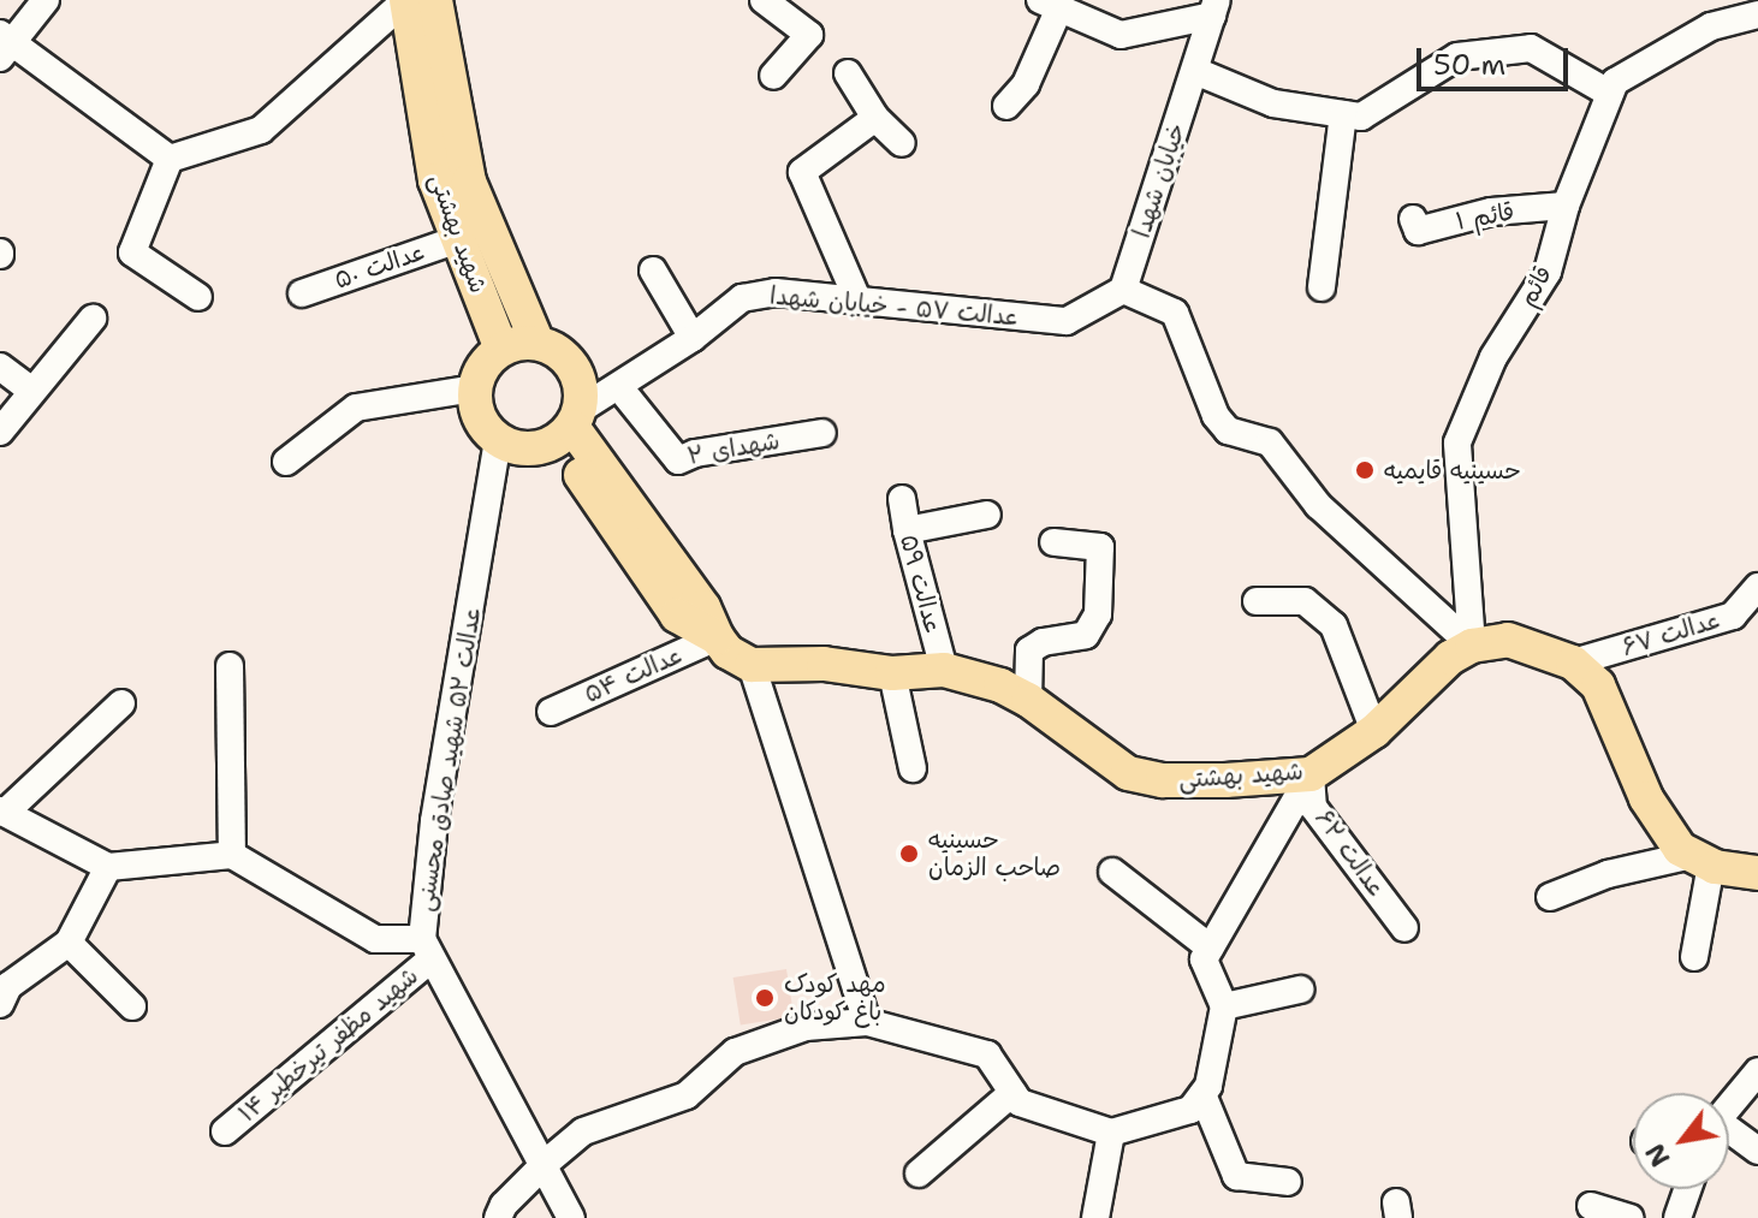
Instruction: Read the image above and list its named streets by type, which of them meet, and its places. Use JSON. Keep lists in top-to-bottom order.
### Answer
{
  "streets": {
    "main road": ["شهید بهشتی"],
    "street": [
      "خیابان شهدا",
      "قائم ۱",
      "عدالت ۵۰",
      "قائم",
      "عدالت ۵۷ - خیابان شهدا",
      "شهدای ۲",
      "عدالت ۵۹",
      "عدالت ۶۷",
      "عدالت ۵۴",
      "عدالت ۵۲ شهید صادق محسنی",
      "عدالت ۶۲",
      "شهید مظفر تیرخطیر ۱۴"
    ]
  },
  "crossings": [
    ["خیابان شهدا", "عدالت ۵۷ - خیابان شهدا"],
    ["قائم ۱", "قائم"],
    ["شهید بهشتی", "عدالت ۵۰"],
    ["شهید بهشتی", "قائم"],
    ["شهید بهشتی", "عدالت ۵۷ - خیابان شهدا"],
    ["شهید بهشتی", "عدالت ۵۹"],
    ["شهید بهشتی", "عدالت ۵۲ شهید صادق محسنی"],
    ["شهید بهشتی", "عدالت ۶۲"],
    ["عدالت ۵۷ - خیابان شهدا", "شهدای ۲"],
    ["عدالت ۵۷ - خیابان شهدا", "عدالت ۵۲ شهید صادق محسنی"],
    ["عدالت ۵۲ شهید صادق محسنی", "شهید مظفر تیرخطیر ۱۴"]
  ],
  "places": ["حسینیه قایمیه", "حسینیه صاحب الزمان", "مهد کودک باغ کودکان"],
  "scale_bar": "50 m",
  "north": "bottom left"
}
